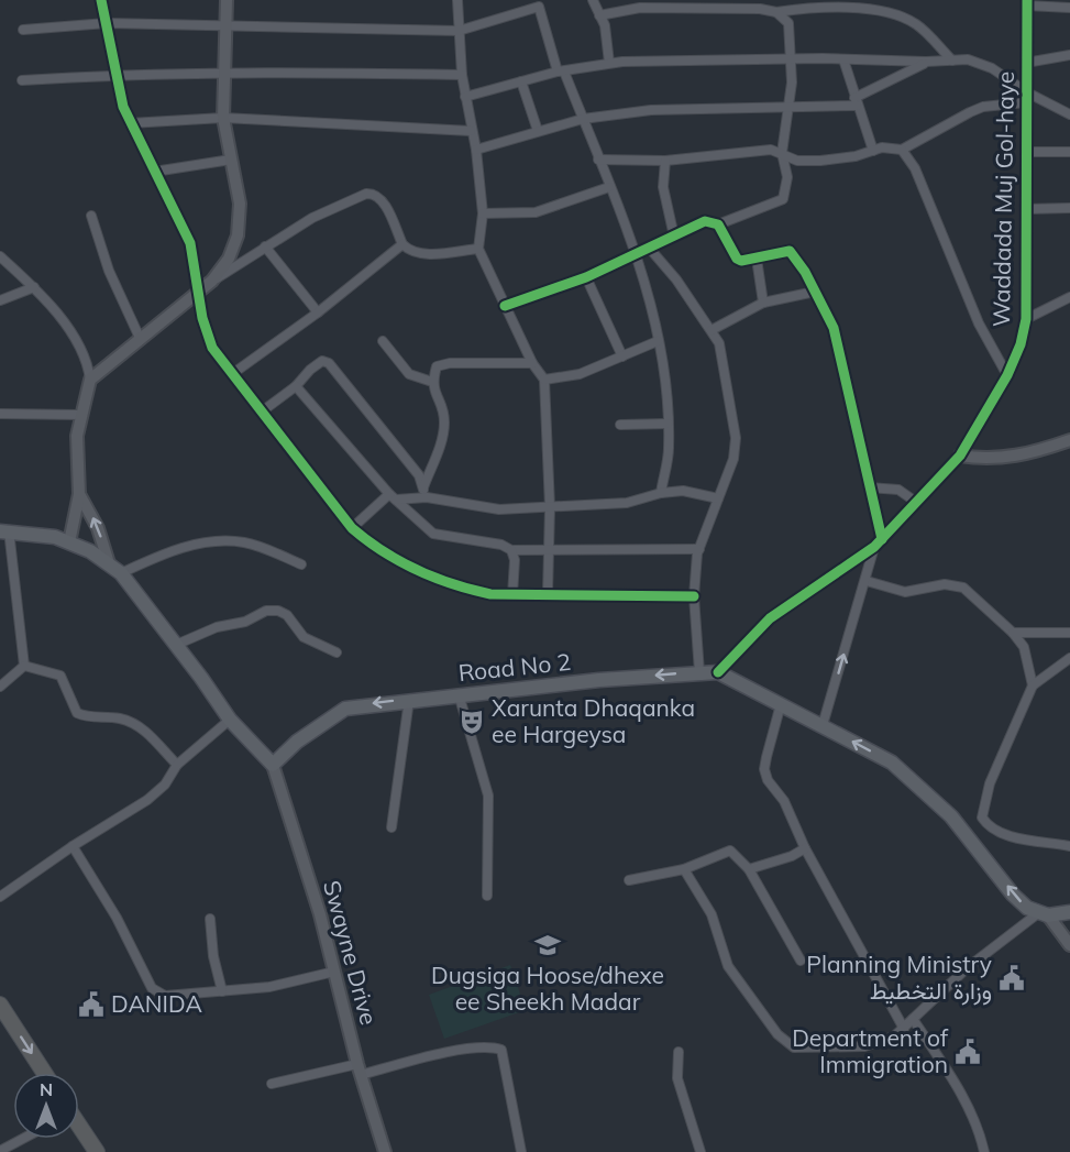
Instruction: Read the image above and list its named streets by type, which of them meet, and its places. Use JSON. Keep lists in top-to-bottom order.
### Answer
{
  "streets": {
    "main road": ["Road No 2"],
    "street": ["Waddada Muj Gol-haye", "Swayne Drive"]
  },
  "crossings": [
    ["Waddada Muj Gol-haye", "Road No 2"],
    ["Road No 2", "Swayne Drive"]
  ],
  "one_way": ["Road No 2"],
  "places": {
    "theatre": ["Xarunta Dhaqanka ee Hargeysa"],
    "school or university": ["Dugsiga Hoose/dhexe ee Sheekh Madar"],
    "public building": ["Planning Ministry وزارة التخطيط", "DANIDA", "Department of Immigration"]
  },
  "north": "top"
}
